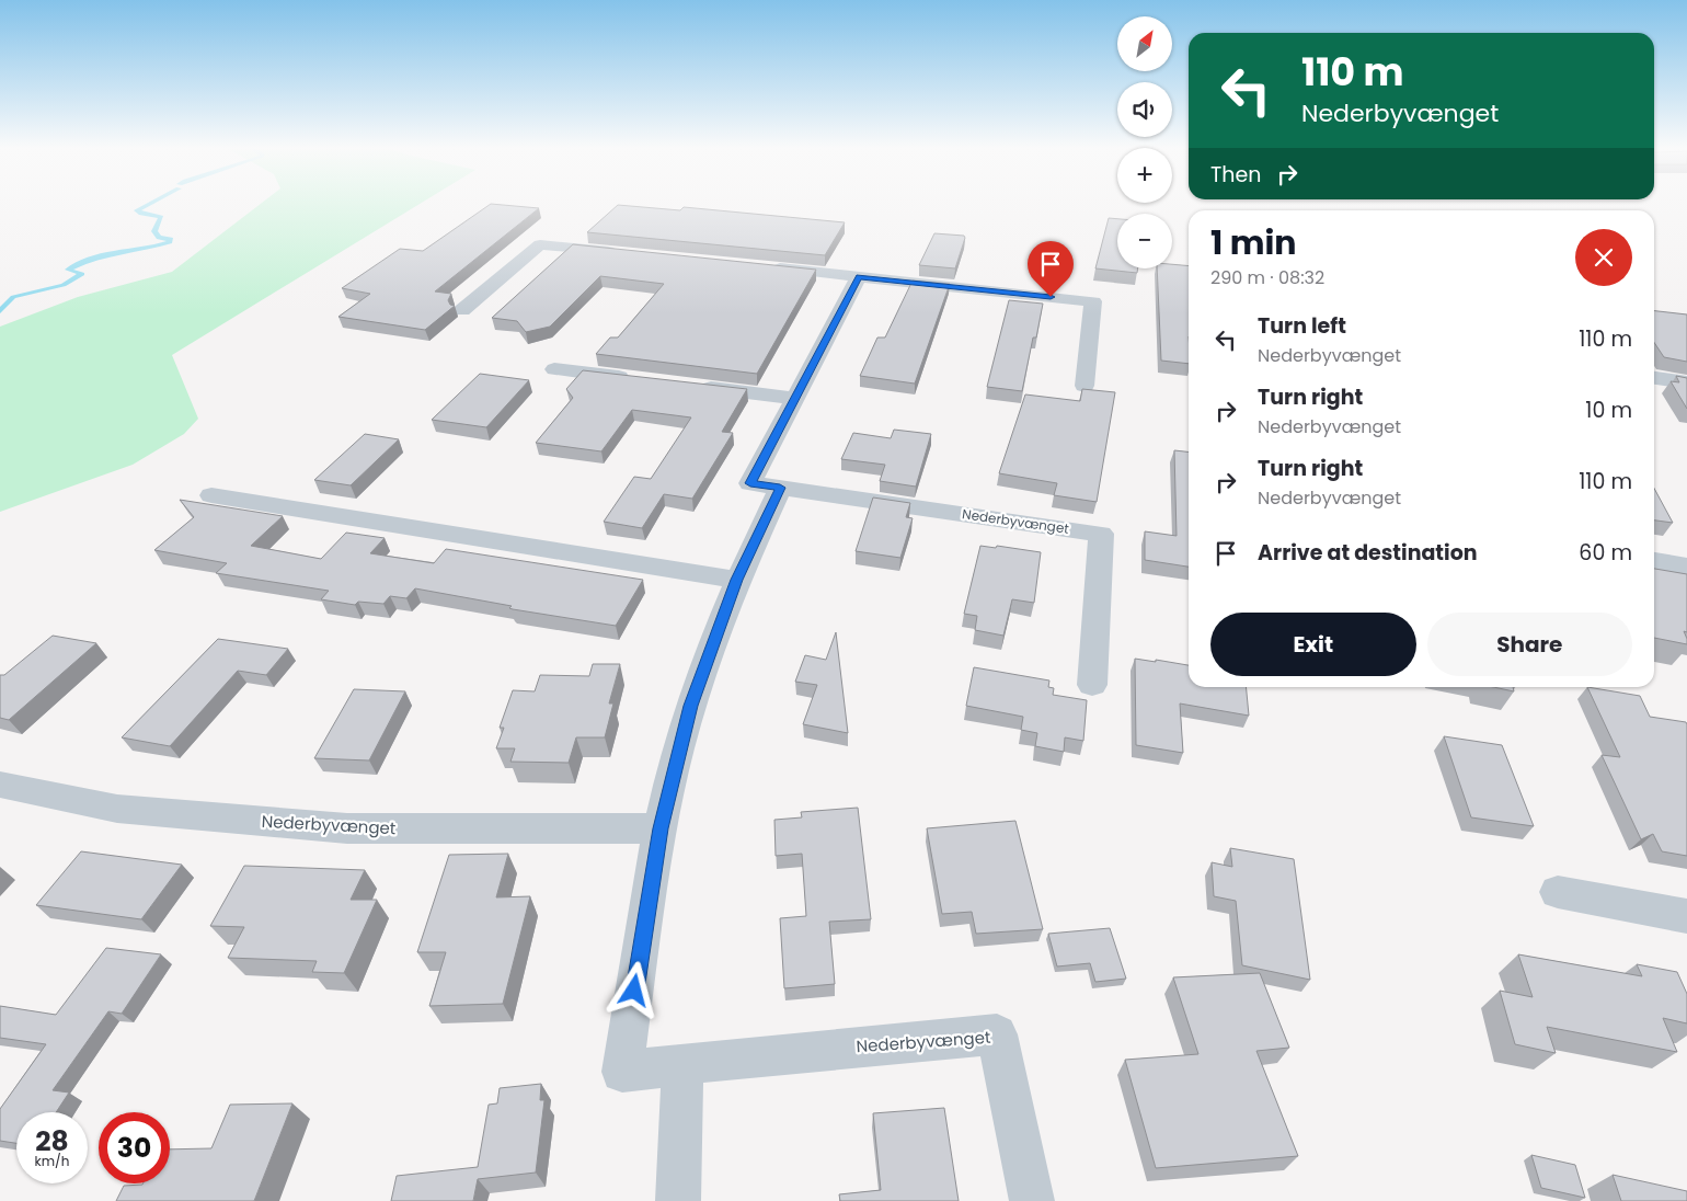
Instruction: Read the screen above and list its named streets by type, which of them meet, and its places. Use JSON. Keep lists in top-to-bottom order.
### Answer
{
  "streets": {
    "street": ["Nederbyvænget"]
  },
  "north": "top right",
  "page": {
    "map_buttons": ["+", "−"],
    "turn": ["110 m", "Nederbyvænget"],
    "then": "Then",
    "heading": ["1 min", "290 m · 08:32"],
    "list": [
      {
        "name": "Turn left",
        "note": "Nederbyvænget",
        "value": "110 m"
      },
      {
        "name": "Turn right",
        "note": "Nederbyvænget",
        "value": "10 m"
      },
      {
        "name": "Turn right",
        "note": "Nederbyvænget",
        "value": "110 m"
      },
      {
        "name": "Arrive at destination",
        "value": "60 m"
      }
    ],
    "buttons": ["Exit", "Share"],
    "speed": "28 km/h",
    "limit": "30"
  }
}
